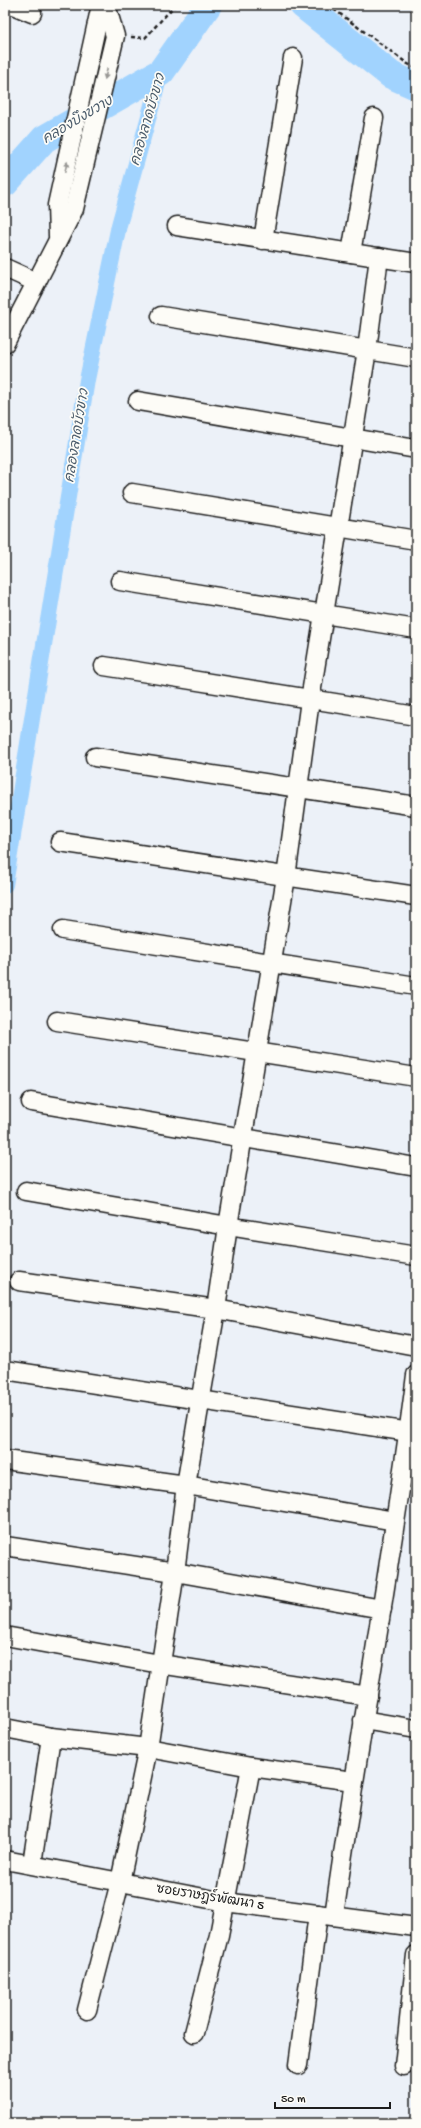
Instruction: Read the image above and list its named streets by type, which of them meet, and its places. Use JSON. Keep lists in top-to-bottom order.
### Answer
{
  "streets": {
    "street": ["ซอยราษฎร์พัฒนา 5"]
  },
  "water": ["คลองลาดบัวขาว", "คลองบึงขวาง"],
  "scale_bar": "50 m"
}
